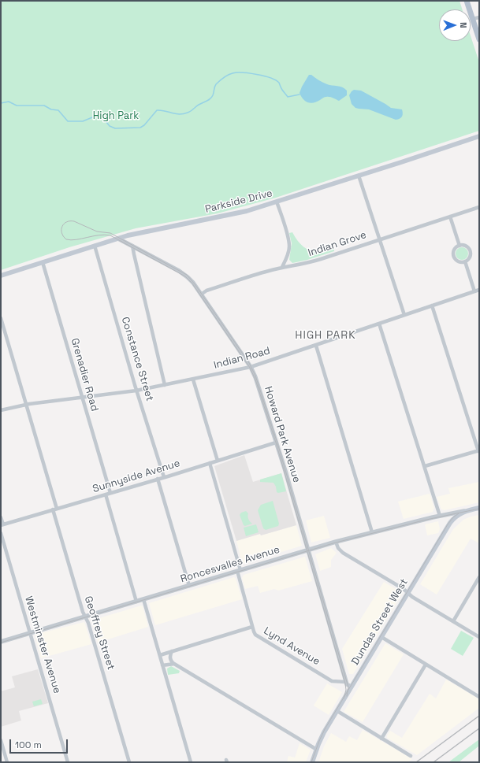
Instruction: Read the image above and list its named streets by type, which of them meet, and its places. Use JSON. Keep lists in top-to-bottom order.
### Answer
{
  "streets": {
    "main road": ["Parkside Drive", "Dundas Street West"],
    "street": [
      "Indian Grove",
      "Indian Road",
      "Constance Street",
      "Grenadier Road",
      "Howard Park Avenue",
      "Sunnyside Avenue",
      "Roncesvalles Avenue",
      "Geoffrey Street",
      "Westminster Avenue",
      "Lynd Avenue"
    ]
  },
  "crossings": [
    ["Parkside Drive", "Constance Street"],
    ["Parkside Drive", "Grenadier Road"],
    ["Parkside Drive", "Howard Park Avenue"],
    ["Indian Grove", "Howard Park Avenue"],
    ["Indian Road", "Constance Street"],
    ["Indian Road", "Grenadier Road"],
    ["Indian Road", "Howard Park Avenue"],
    ["Indian Road", "Geoffrey Street"],
    ["Constance Street", "Sunnyside Avenue"],
    ["Grenadier Road", "Sunnyside Avenue"],
    ["Howard Park Avenue", "Sunnyside Avenue"],
    ["Howard Park Avenue", "Roncesvalles Avenue"],
    ["Howard Park Avenue", "Lynd Avenue"],
    ["Sunnyside Avenue", "Geoffrey Street"],
    ["Roncesvalles Avenue", "Dundas Street West"],
    ["Roncesvalles Avenue", "Geoffrey Street"],
    ["Roncesvalles Avenue", "Westminster Avenue"]
  ],
  "districts": ["HIGH PARK"],
  "parks": ["High Park"],
  "scale_bar": "100 m",
  "north": "right"
}
